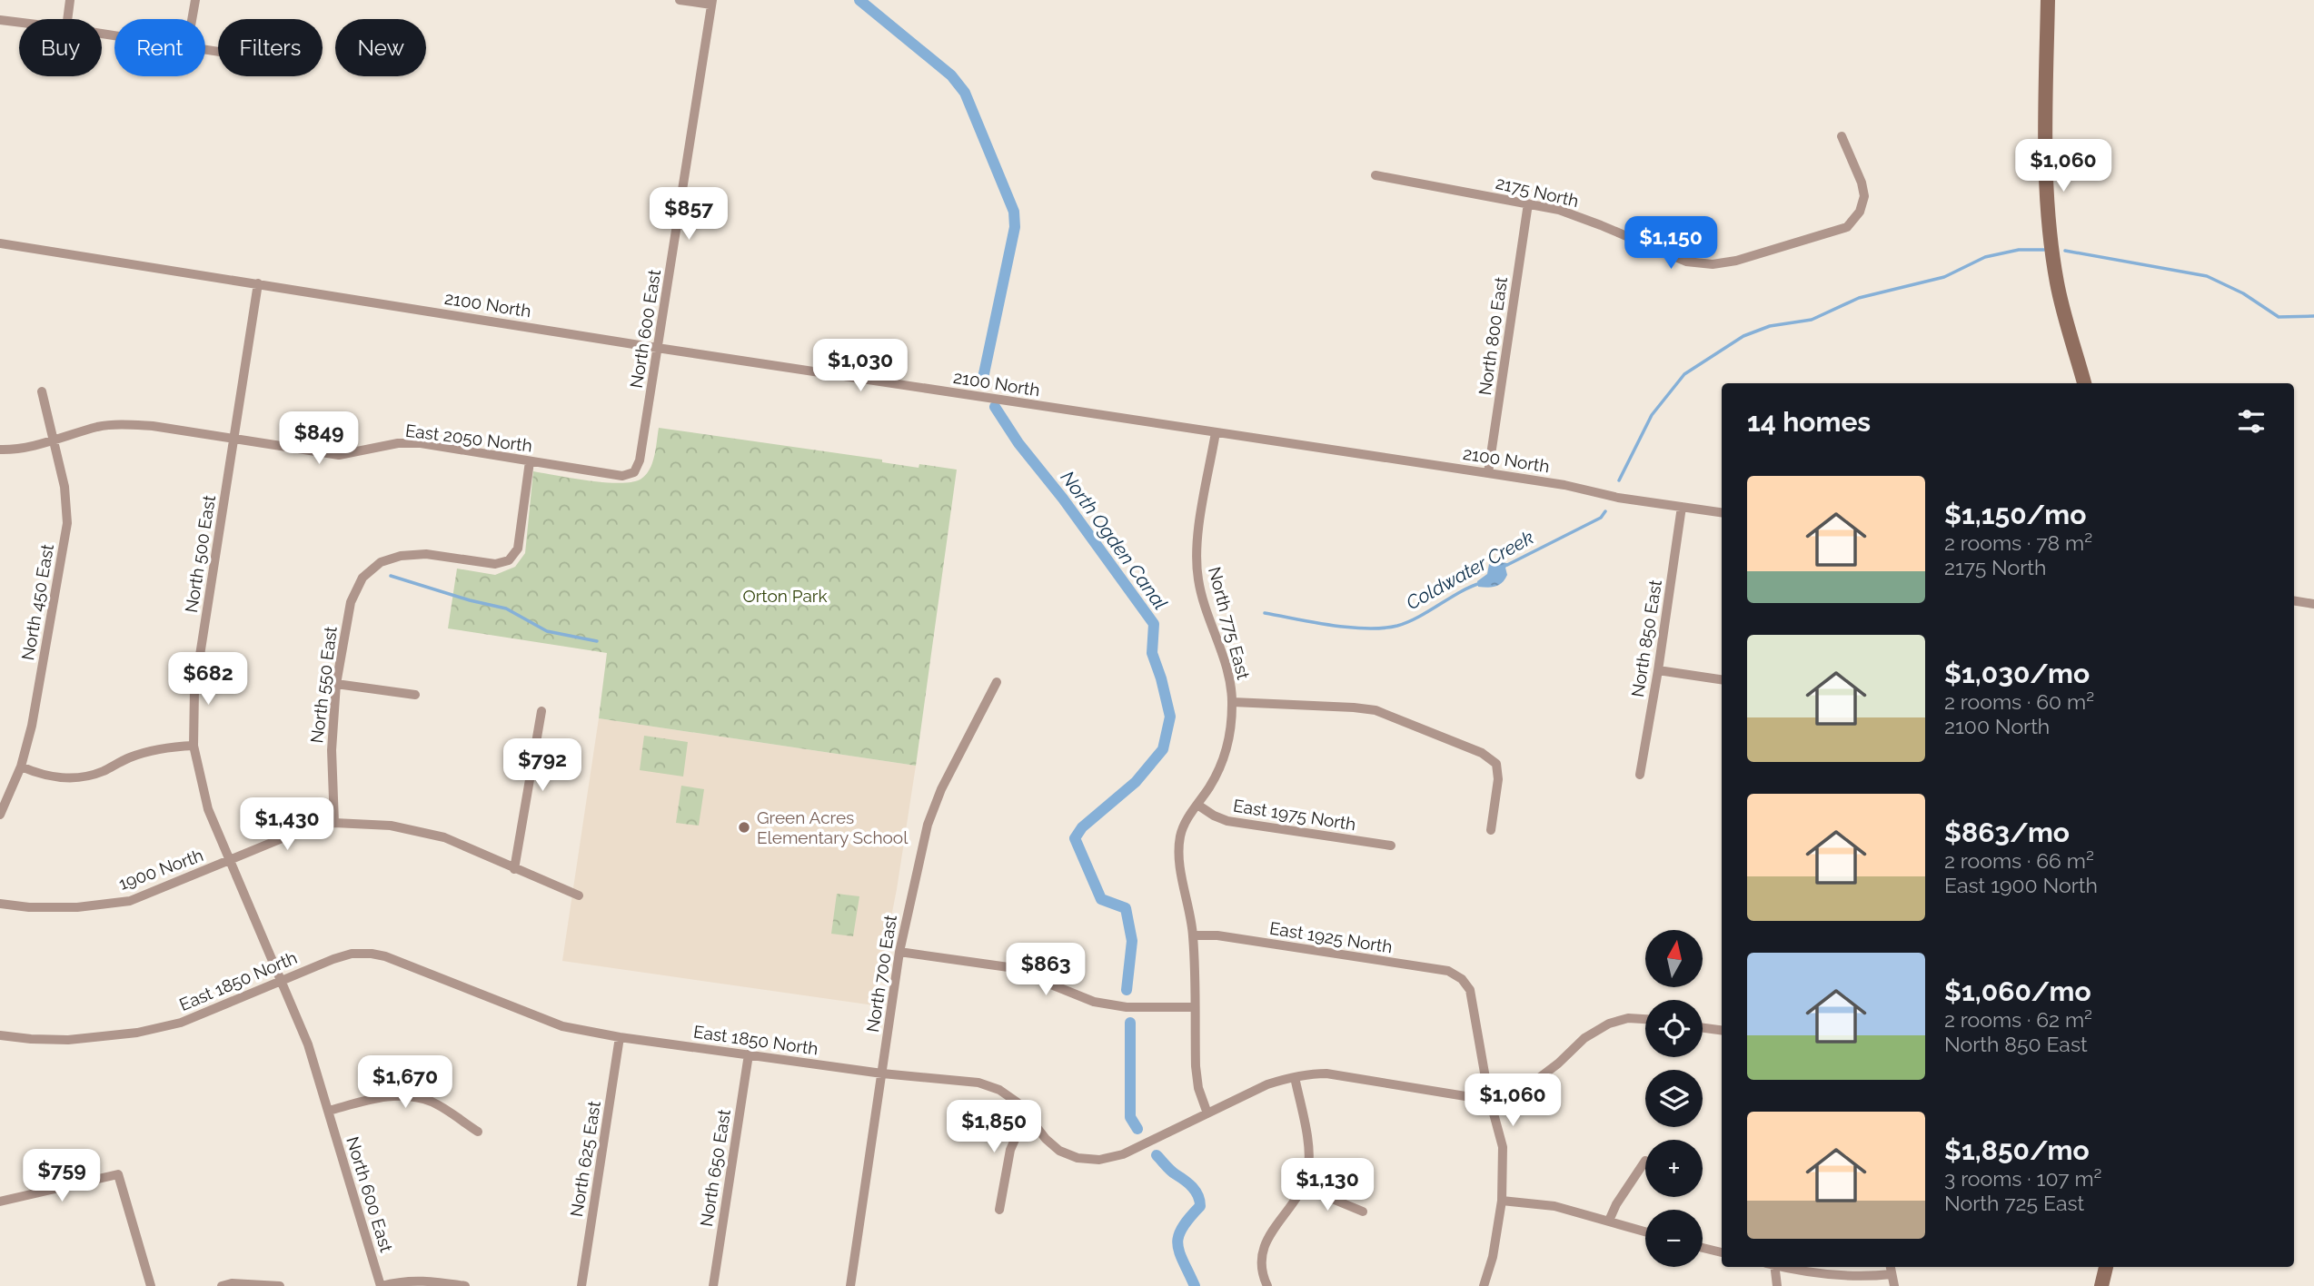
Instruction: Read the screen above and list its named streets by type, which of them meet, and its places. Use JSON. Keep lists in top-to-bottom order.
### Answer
{
  "streets": {
    "street": [
      "2175 North",
      "2100 North",
      "North 600 East",
      "North 800 East",
      "East 2050 North",
      "North 500 East",
      "North 450 East",
      "North 775 East",
      "North 850 East",
      "North 550 East",
      "East 1975 North",
      "1900 North",
      "East 1925 North",
      "North 700 East",
      "East 1850 North",
      "North 625 East",
      "North 650 East"
    ]
  },
  "crossings": [
    ["2175 North", "North 800 East"],
    ["2100 North", "North 600 East"],
    ["2100 North", "North 800 East"],
    ["2100 North", "North 500 East"],
    ["2100 North", "North 775 East"],
    ["2100 North", "North 850 East"],
    ["North 600 East", "East 2050 North"],
    ["North 600 East", "North 500 East"],
    ["East 2050 North", "North 500 East"],
    ["East 2050 North", "North 450 East"],
    ["East 2050 North", "North 550 East"],
    ["North 500 East", "1900 North"],
    ["North 500 East", "East 1850 North"],
    ["North 775 East", "East 1975 North"],
    ["North 775 East", "East 1925 North"],
    ["North 775 East", "East 1850 North"],
    ["North 550 East", "1900 North"],
    ["East 1925 North", "East 1850 North"],
    ["North 700 East", "East 1850 North"],
    ["East 1850 North", "North 625 East"],
    ["East 1850 North", "North 650 East"]
  ],
  "water": ["North Ogden Canal", "Coldwater Creek"],
  "parks": ["Orton Park"],
  "places": ["Green Acres Elementary School"],
  "north": "top",
  "page": {
    "chip": [
      "Buy",
      "Rent",
      "Filters",
      "New"
    ],
    "price": [
      "$1,060",
      "$857",
      "$1,150",
      "$1,030",
      "$849",
      "$682",
      "$792",
      "$1,430",
      "$863",
      "$1,670",
      "$1,060",
      "$1,850",
      "$759",
      "$1,130"
    ],
    "heading": "14 homes",
    "list": [
      {
        "name": "$1,150/mo",
        "note": "2 rooms · 78 m² · 2175 North"
      },
      {
        "name": "$1,030/mo",
        "note": "2 rooms · 60 m² · 2100 North"
      },
      {
        "name": "$863/mo",
        "note": "2 rooms · 66 m² · East 1900 North"
      },
      {
        "name": "$1,060/mo",
        "note": "2 rooms · 62 m² · North 850 East"
      },
      {
        "name": "$1,850/mo",
        "note": "3 rooms · 107 m² · North 725 East"
      }
    ],
    "map_buttons": ["+", "−"]
  }
}
